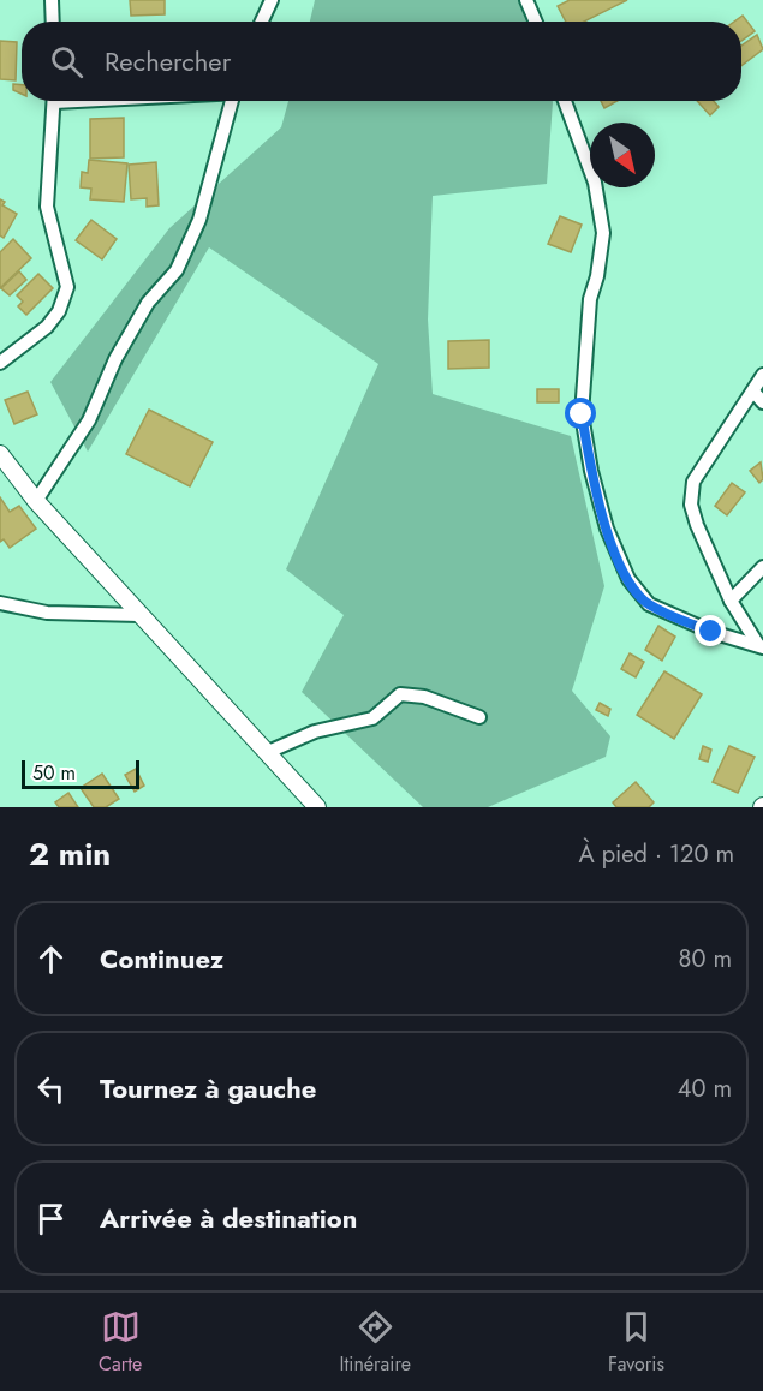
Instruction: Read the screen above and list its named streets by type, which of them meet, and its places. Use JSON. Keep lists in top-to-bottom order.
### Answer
{
  "scale_bar": "50 m",
  "north": "bottom right",
  "page": {
    "search": "Rechercher",
    "scale": "50 m",
    "heading": ["2 min", "À pied · 120 m"],
    "list": [
      ["Continuez", "80 m"],
      ["Tournez à gauche", "40 m"],
      "Arrivée à destination"
    ],
    "nav": ["Carte", "Itinéraire", "Favoris"]
  }
}
